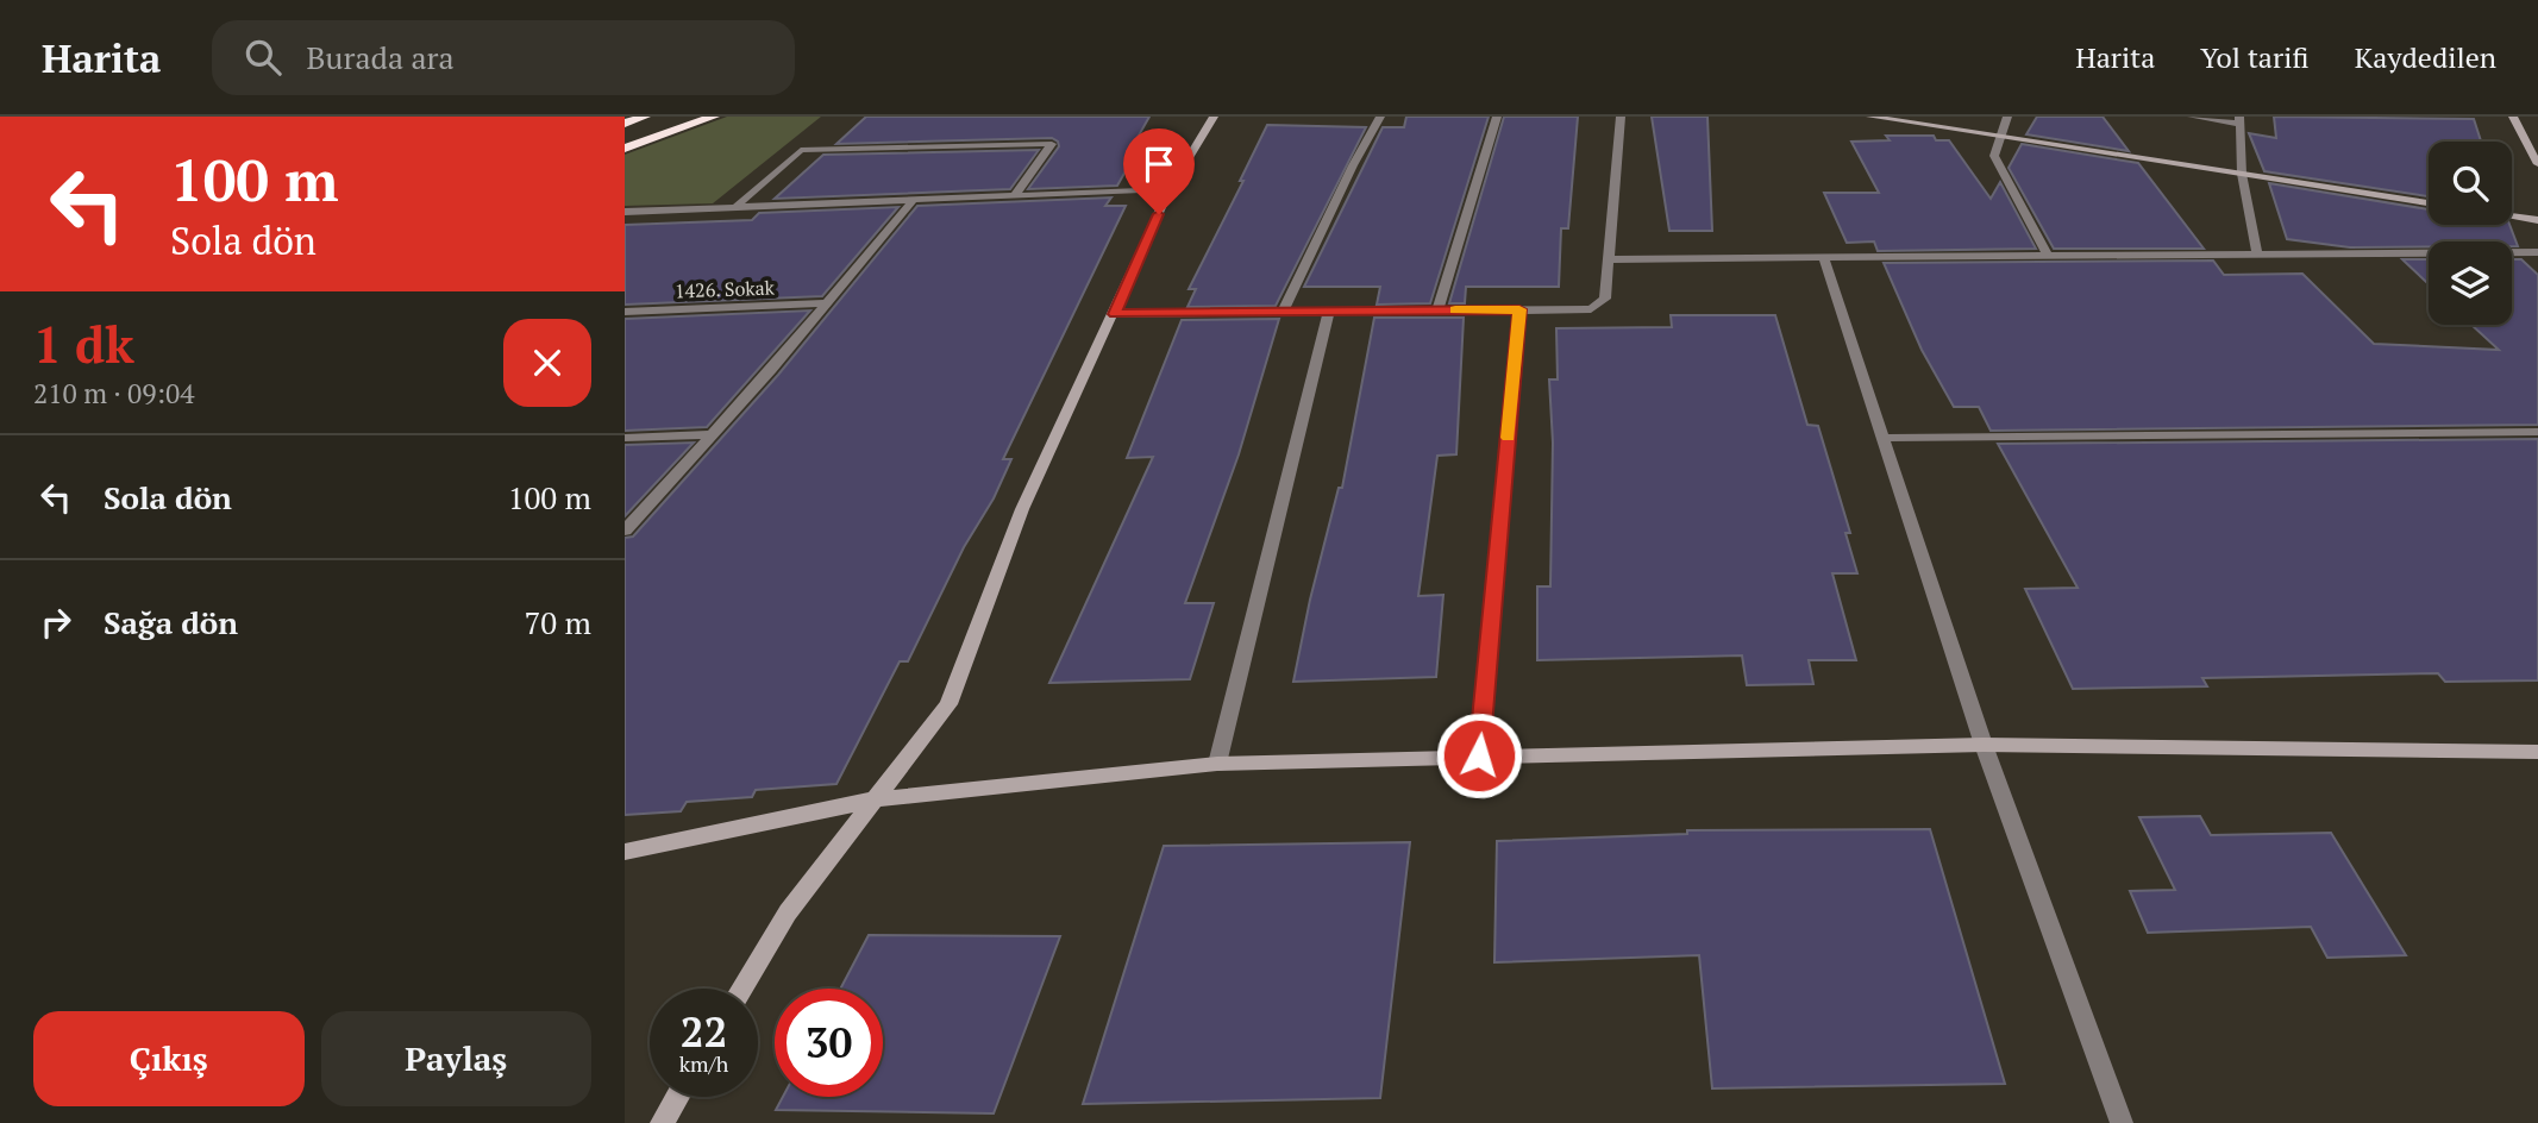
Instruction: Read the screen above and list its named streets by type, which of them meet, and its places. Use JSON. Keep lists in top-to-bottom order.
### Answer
{
  "streets": {
    "street": ["1426. Sokak"]
  },
  "page": {
    "header": "Harita",
    "search": "Burada ara",
    "nav": ["Harita", "Yol tarifi", "Kaydedilen"],
    "turn": ["100 m", "Sola dön"],
    "heading": ["1 dk", "210 m · 09:04"],
    "list": [
      {
        "name": "Sola dön",
        "value": "100 m"
      },
      {
        "name": "Sağa dön",
        "value": "70 m"
      }
    ],
    "speed": "22 km/h",
    "limit": "30",
    "buttons": ["Çıkış", "Paylaş"]
  }
}
